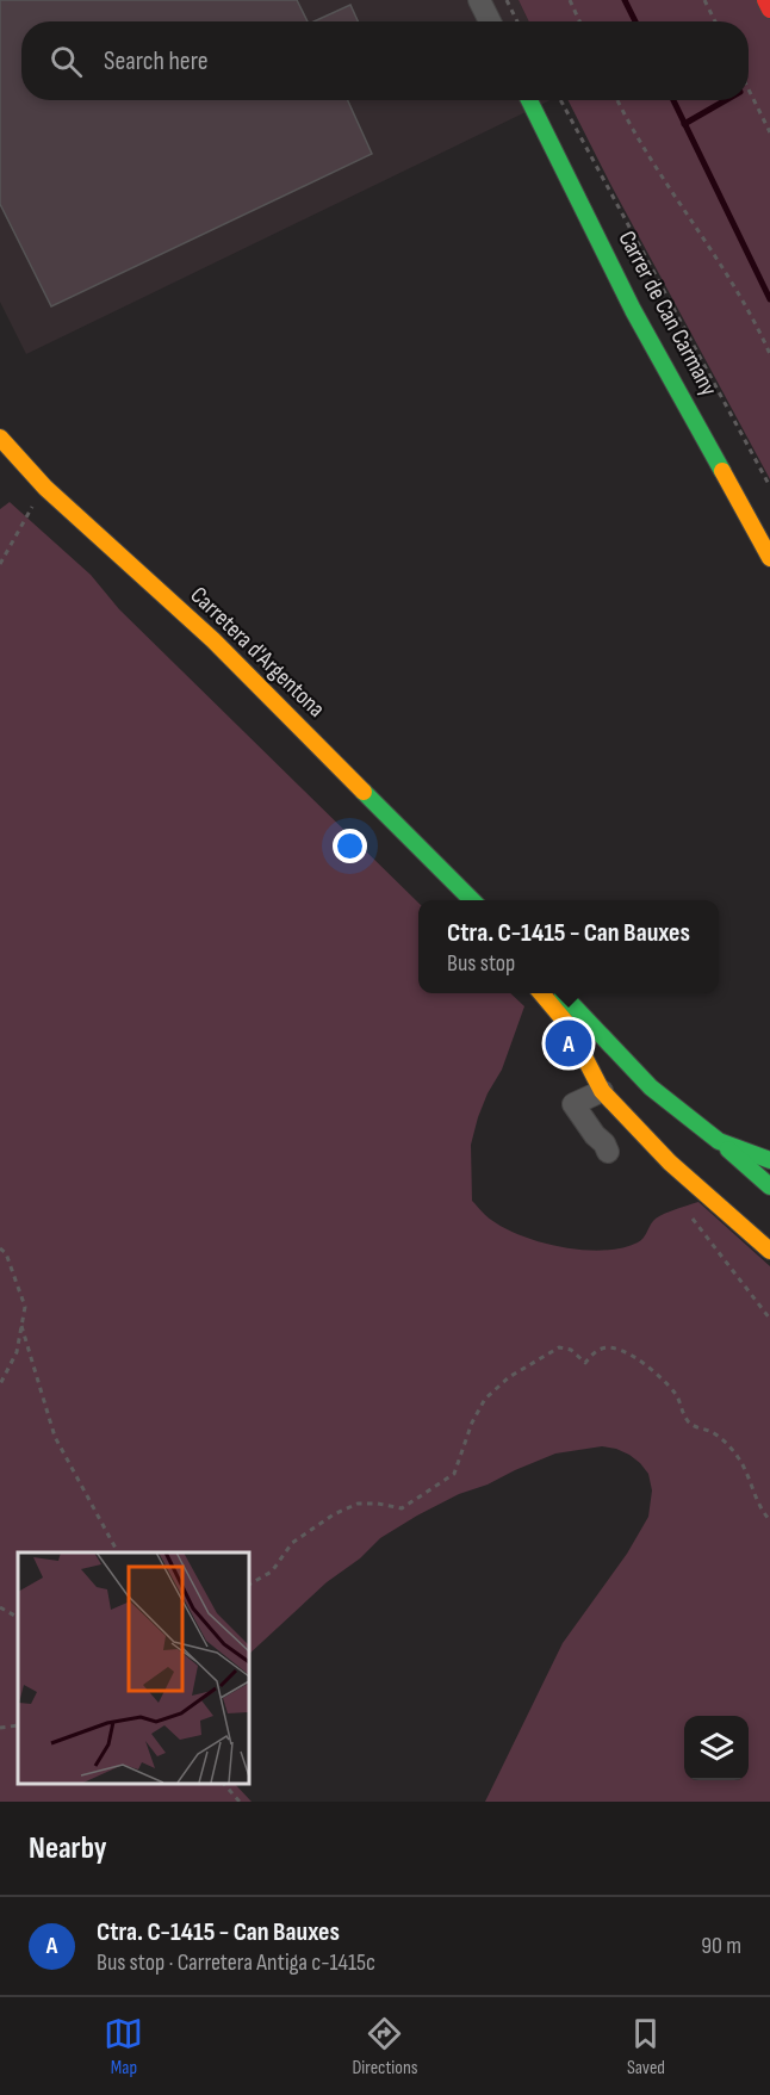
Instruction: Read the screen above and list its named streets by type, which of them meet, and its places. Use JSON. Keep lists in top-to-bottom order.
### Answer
{
  "streets": {
    "main road": ["Carrer de Can Carmany", "Carretera d'Argentona"]
  },
  "page": {
    "search": "Search here",
    "popup": ["Ctra. C-1415 - Can Bauxes", "Bus stop"],
    "pins": "A",
    "heading": "Nearby",
    "list": [
      {
        "mark": "A",
        "name": "Ctra. C-1415 - Can Bauxes",
        "note": "Bus stop · Carretera Antiga c-1415c",
        "value": "90 m"
      }
    ],
    "nav": ["Map", "Directions", "Saved"]
  }
}
